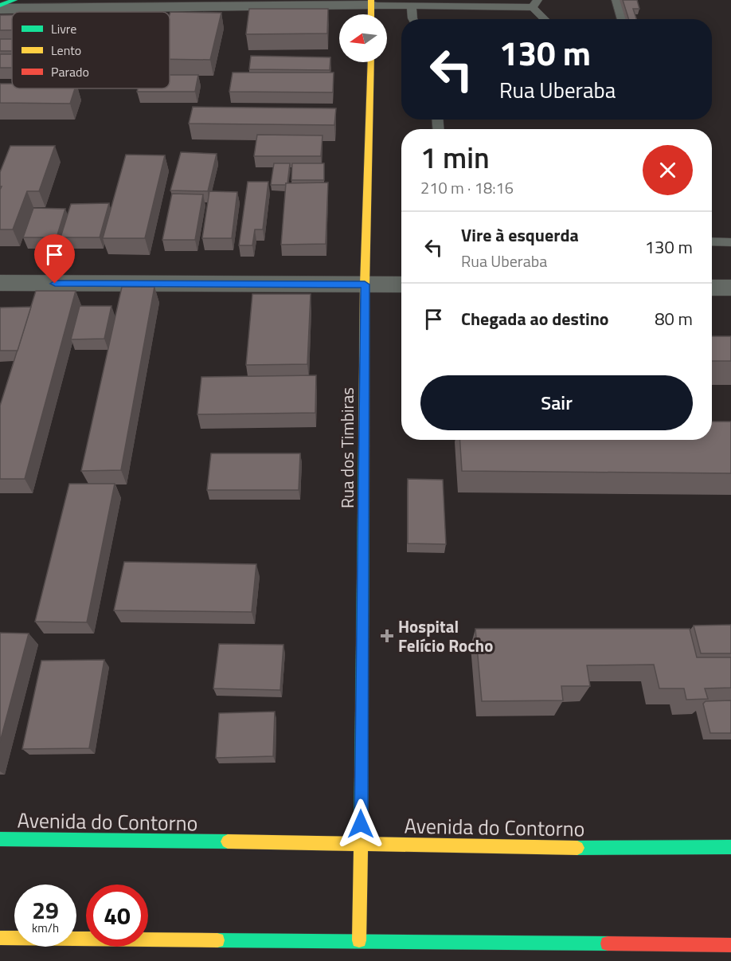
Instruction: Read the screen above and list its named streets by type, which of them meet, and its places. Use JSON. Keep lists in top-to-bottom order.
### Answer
{
  "streets": {
    "main road": ["Rua dos Timbiras", "Avenida do Contorno"]
  },
  "crossings": [
    ["Rua dos Timbiras", "Avenida do Contorno"]
  ],
  "places": {
    "health": ["Hospital Felício Rocho"]
  },
  "legend": ["Livre", "Lento", "Parado"],
  "north": "left",
  "page": {
    "turn": ["130 m", "Rua Uberaba"],
    "heading": ["1 min", "210 m · 18:16"],
    "list": [
      {
        "name": "Vire à esquerda",
        "note": "Rua Uberaba",
        "value": "130 m"
      },
      {
        "name": "Chegada ao destino",
        "value": "80 m"
      }
    ],
    "buttons": "Sair",
    "speed": "29 km/h",
    "limit": "40"
  }
}
